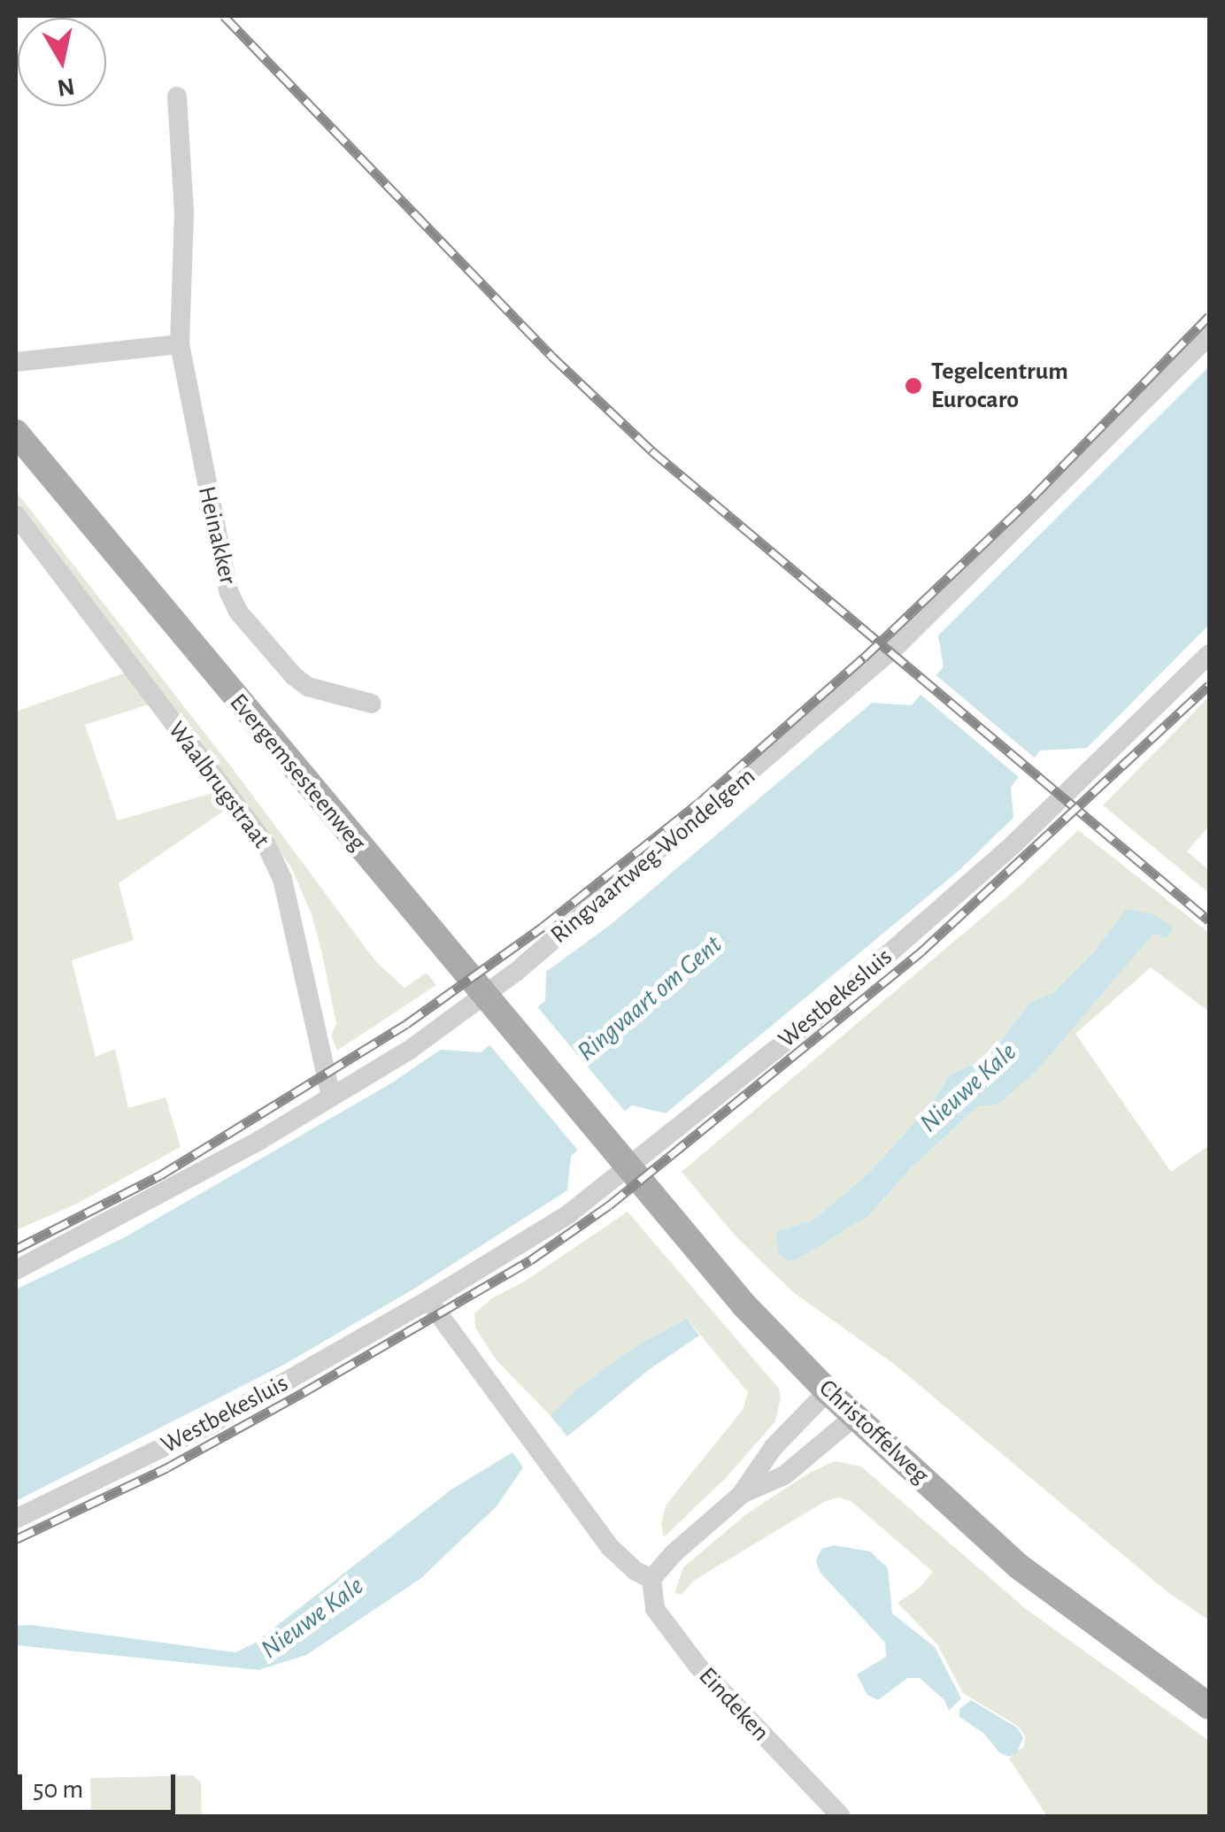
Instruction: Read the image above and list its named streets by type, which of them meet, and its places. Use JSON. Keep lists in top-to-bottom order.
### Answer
{
  "streets": {
    "main road": ["Evergemsesteenweg", "Christoffelweg"],
    "street": [
      "Heinakker",
      "Waalbrugstraat",
      "Ringvaartweg-Wondelgem",
      "Westbekesluis",
      "Eindeken"
    ]
  },
  "crossings": [
    ["Evergemsesteenweg", "Christoffelweg"],
    ["Waalbrugstraat", "Ringvaartweg-Wondelgem"]
  ],
  "water": ["Ringvaart om Gent", "Nieuwe Kale"],
  "places": ["Tegelcentrum Eurocaro"],
  "scale_bar": "50 m",
  "north": "bottom"
}
